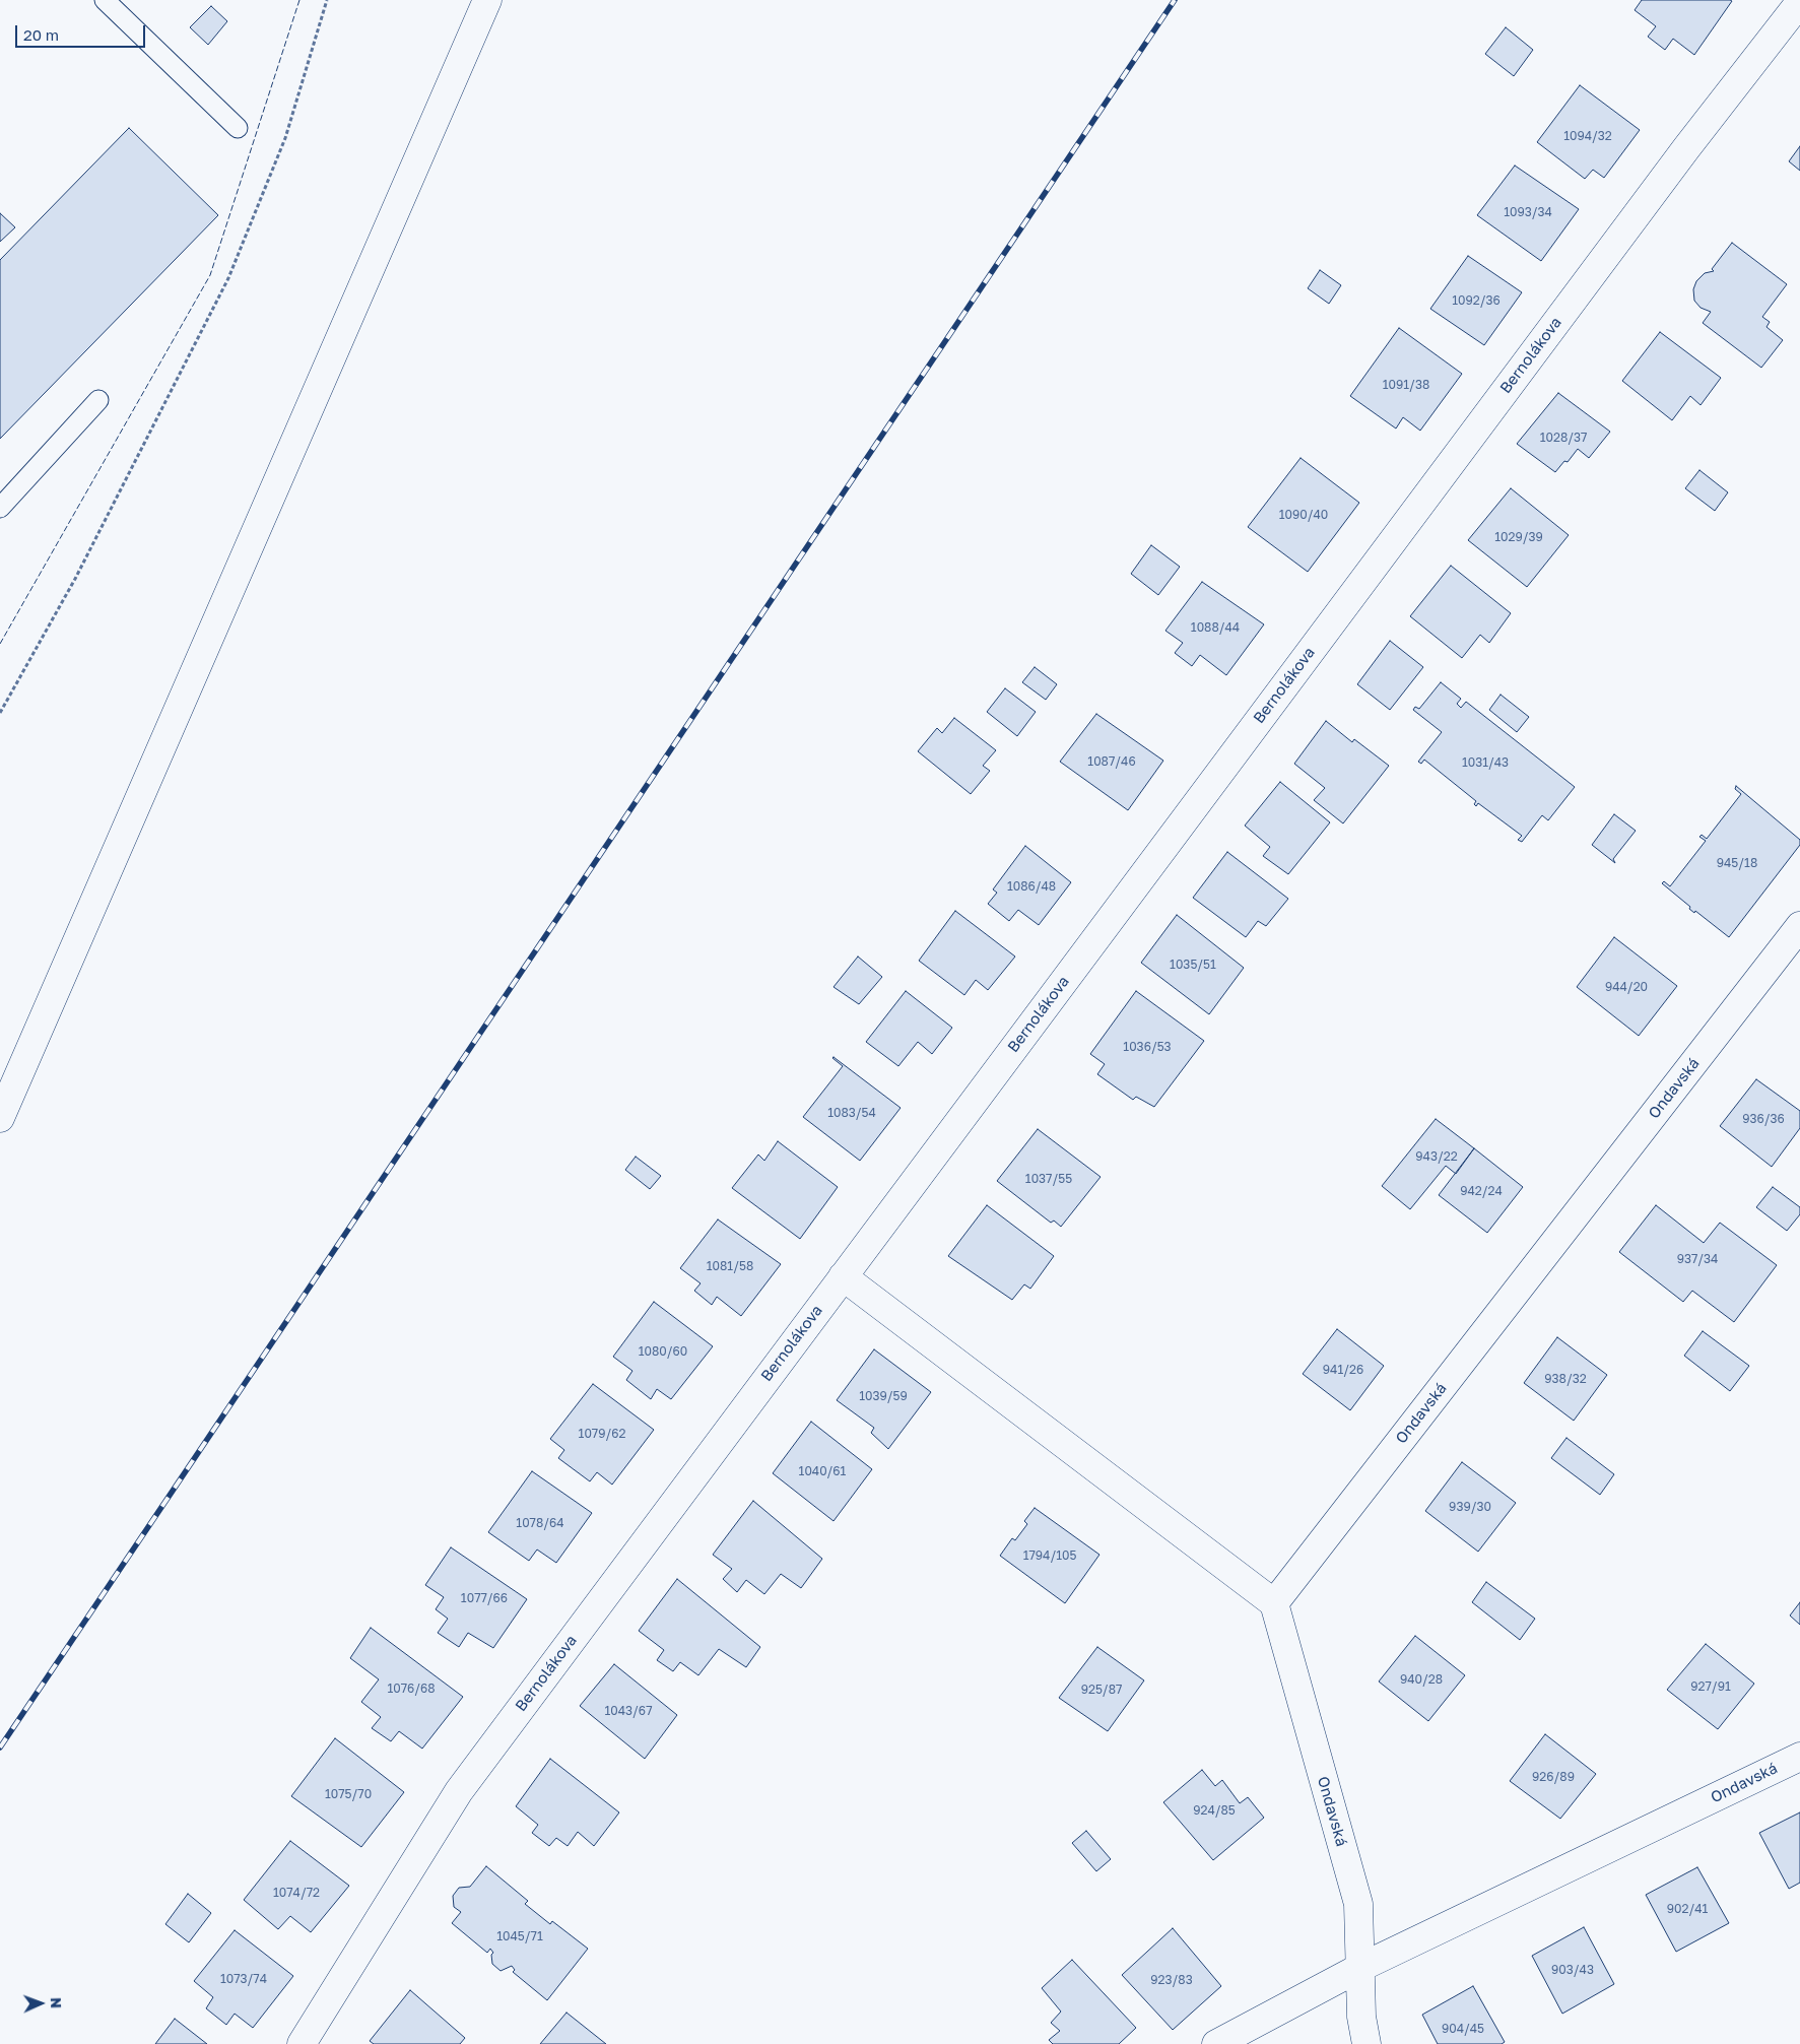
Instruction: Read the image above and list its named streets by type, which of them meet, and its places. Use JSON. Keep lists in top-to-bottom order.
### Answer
{
  "streets": {
    "street": ["Bernolákova", "Ondavská"]
  },
  "house_numbers": [
    "1094/32",
    "1093/34",
    "1092/36",
    "1091/38",
    "1028/37",
    "1090/40",
    "1029/39",
    "1088/44",
    "1087/46",
    "1031/43",
    "945/18",
    "1086/48",
    "1035/51",
    "944/20",
    "1036/53",
    "1083/54",
    "936/36",
    "943/22",
    "1037/55",
    "942/24",
    "937/34",
    "1081/58",
    "1080/60",
    "941/26",
    "938/32",
    "1039/59",
    "1079/62",
    "1040/61",
    "939/30",
    "1078/64",
    "1794/105",
    "1077/66",
    "940/28",
    "927/91",
    "1076/68",
    "925/87",
    "1043/67",
    "926/89",
    "1075/70",
    "924/85",
    "1074/72",
    "902/41",
    "1045/71",
    "903/43",
    "1073/74",
    "923/83",
    "904/45"
  ],
  "scale_bar": "20 m",
  "north": "right"
}
